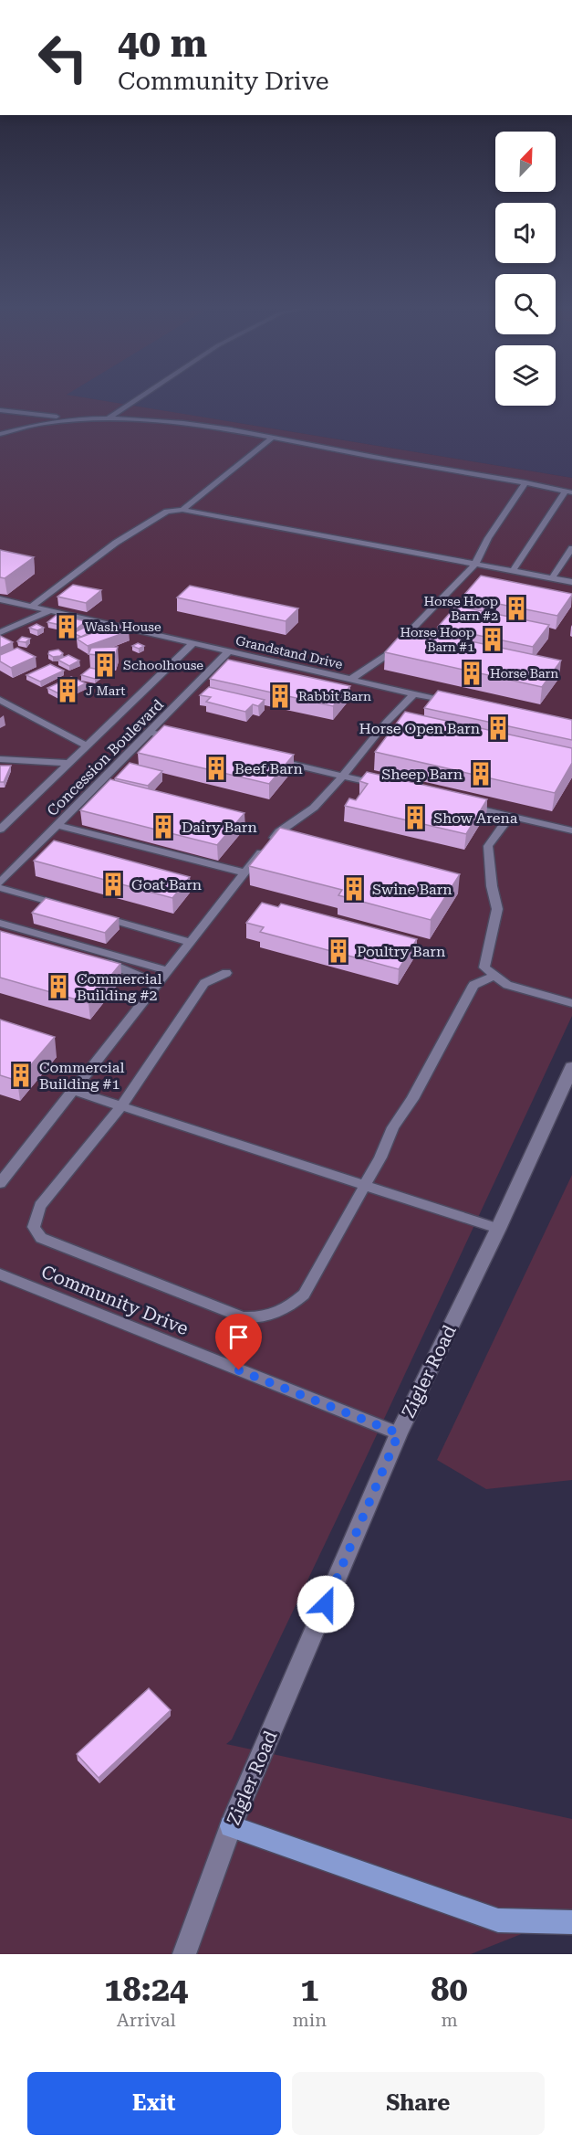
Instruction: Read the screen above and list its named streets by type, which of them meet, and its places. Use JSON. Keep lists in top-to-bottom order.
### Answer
{
  "streets": {
    "street": ["Zigler Road"],
    "lane": ["Grandstand Drive", "Concession Boulevard", "Community Drive"]
  },
  "crossings": [
    ["Grandstand Drive", "Concession Boulevard"],
    ["Community Drive", "Zigler Road"]
  ],
  "places": {
    "building": [
      "Horse Hoop Barn #2",
      "Wash House",
      "Horse Hoop Barn #1",
      "Schoolhouse",
      "Horse Barn",
      "J Mart",
      "Rabbit Barn",
      "Horse Open Barn",
      "Beef Barn",
      "Sheep Barn",
      "Show Arena",
      "Dairy Barn",
      "Goat Barn",
      "Swine Barn",
      "Poultry Barn",
      "Commercial Building #2",
      "Commercial Building #1"
    ]
  },
  "north": "top right",
  "page": {
    "turn": ["40 m", "Community Drive"],
    "eta": [
      "18:24",
      "Arrival",
      "1",
      "min",
      "80",
      "m"
    ],
    "buttons": ["Exit", "Share"]
  }
}
